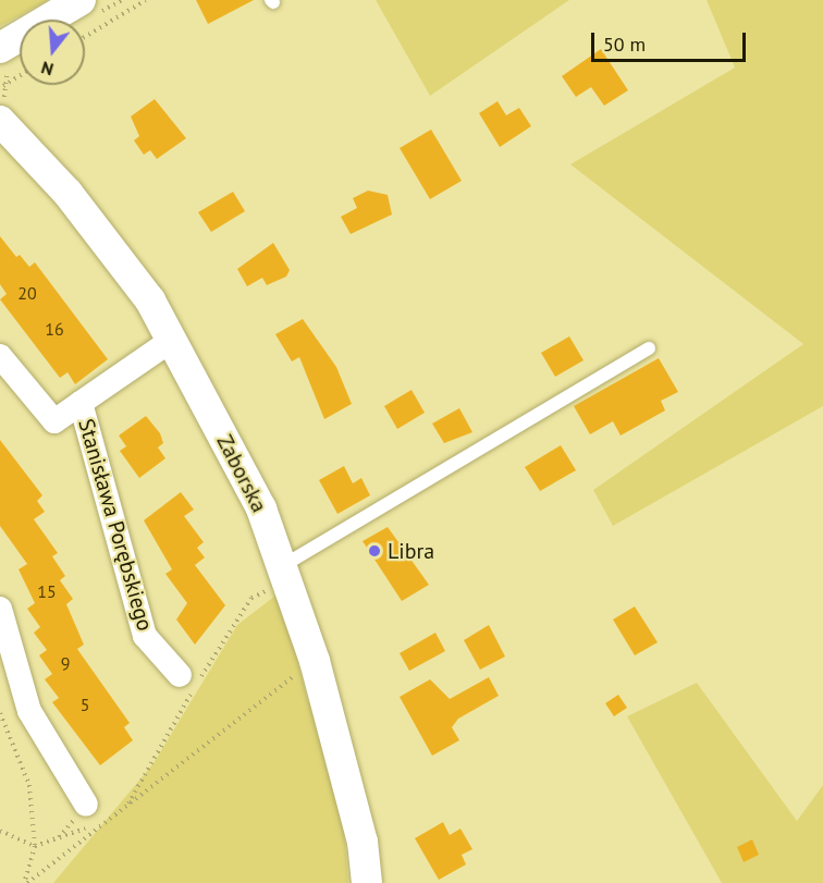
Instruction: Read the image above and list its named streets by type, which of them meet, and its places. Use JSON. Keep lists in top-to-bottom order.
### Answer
{
  "streets": {
    "street": ["Zaborska", "Stanisława Porębskiego"]
  },
  "crossings": [
    ["Zaborska", "Stanisława Porębskiego"]
  ],
  "places": ["Libra"],
  "house_numbers": [
    "20",
    "16",
    "15",
    "9",
    "5"
  ],
  "scale_bar": "50 m",
  "north": "bottom"
}
